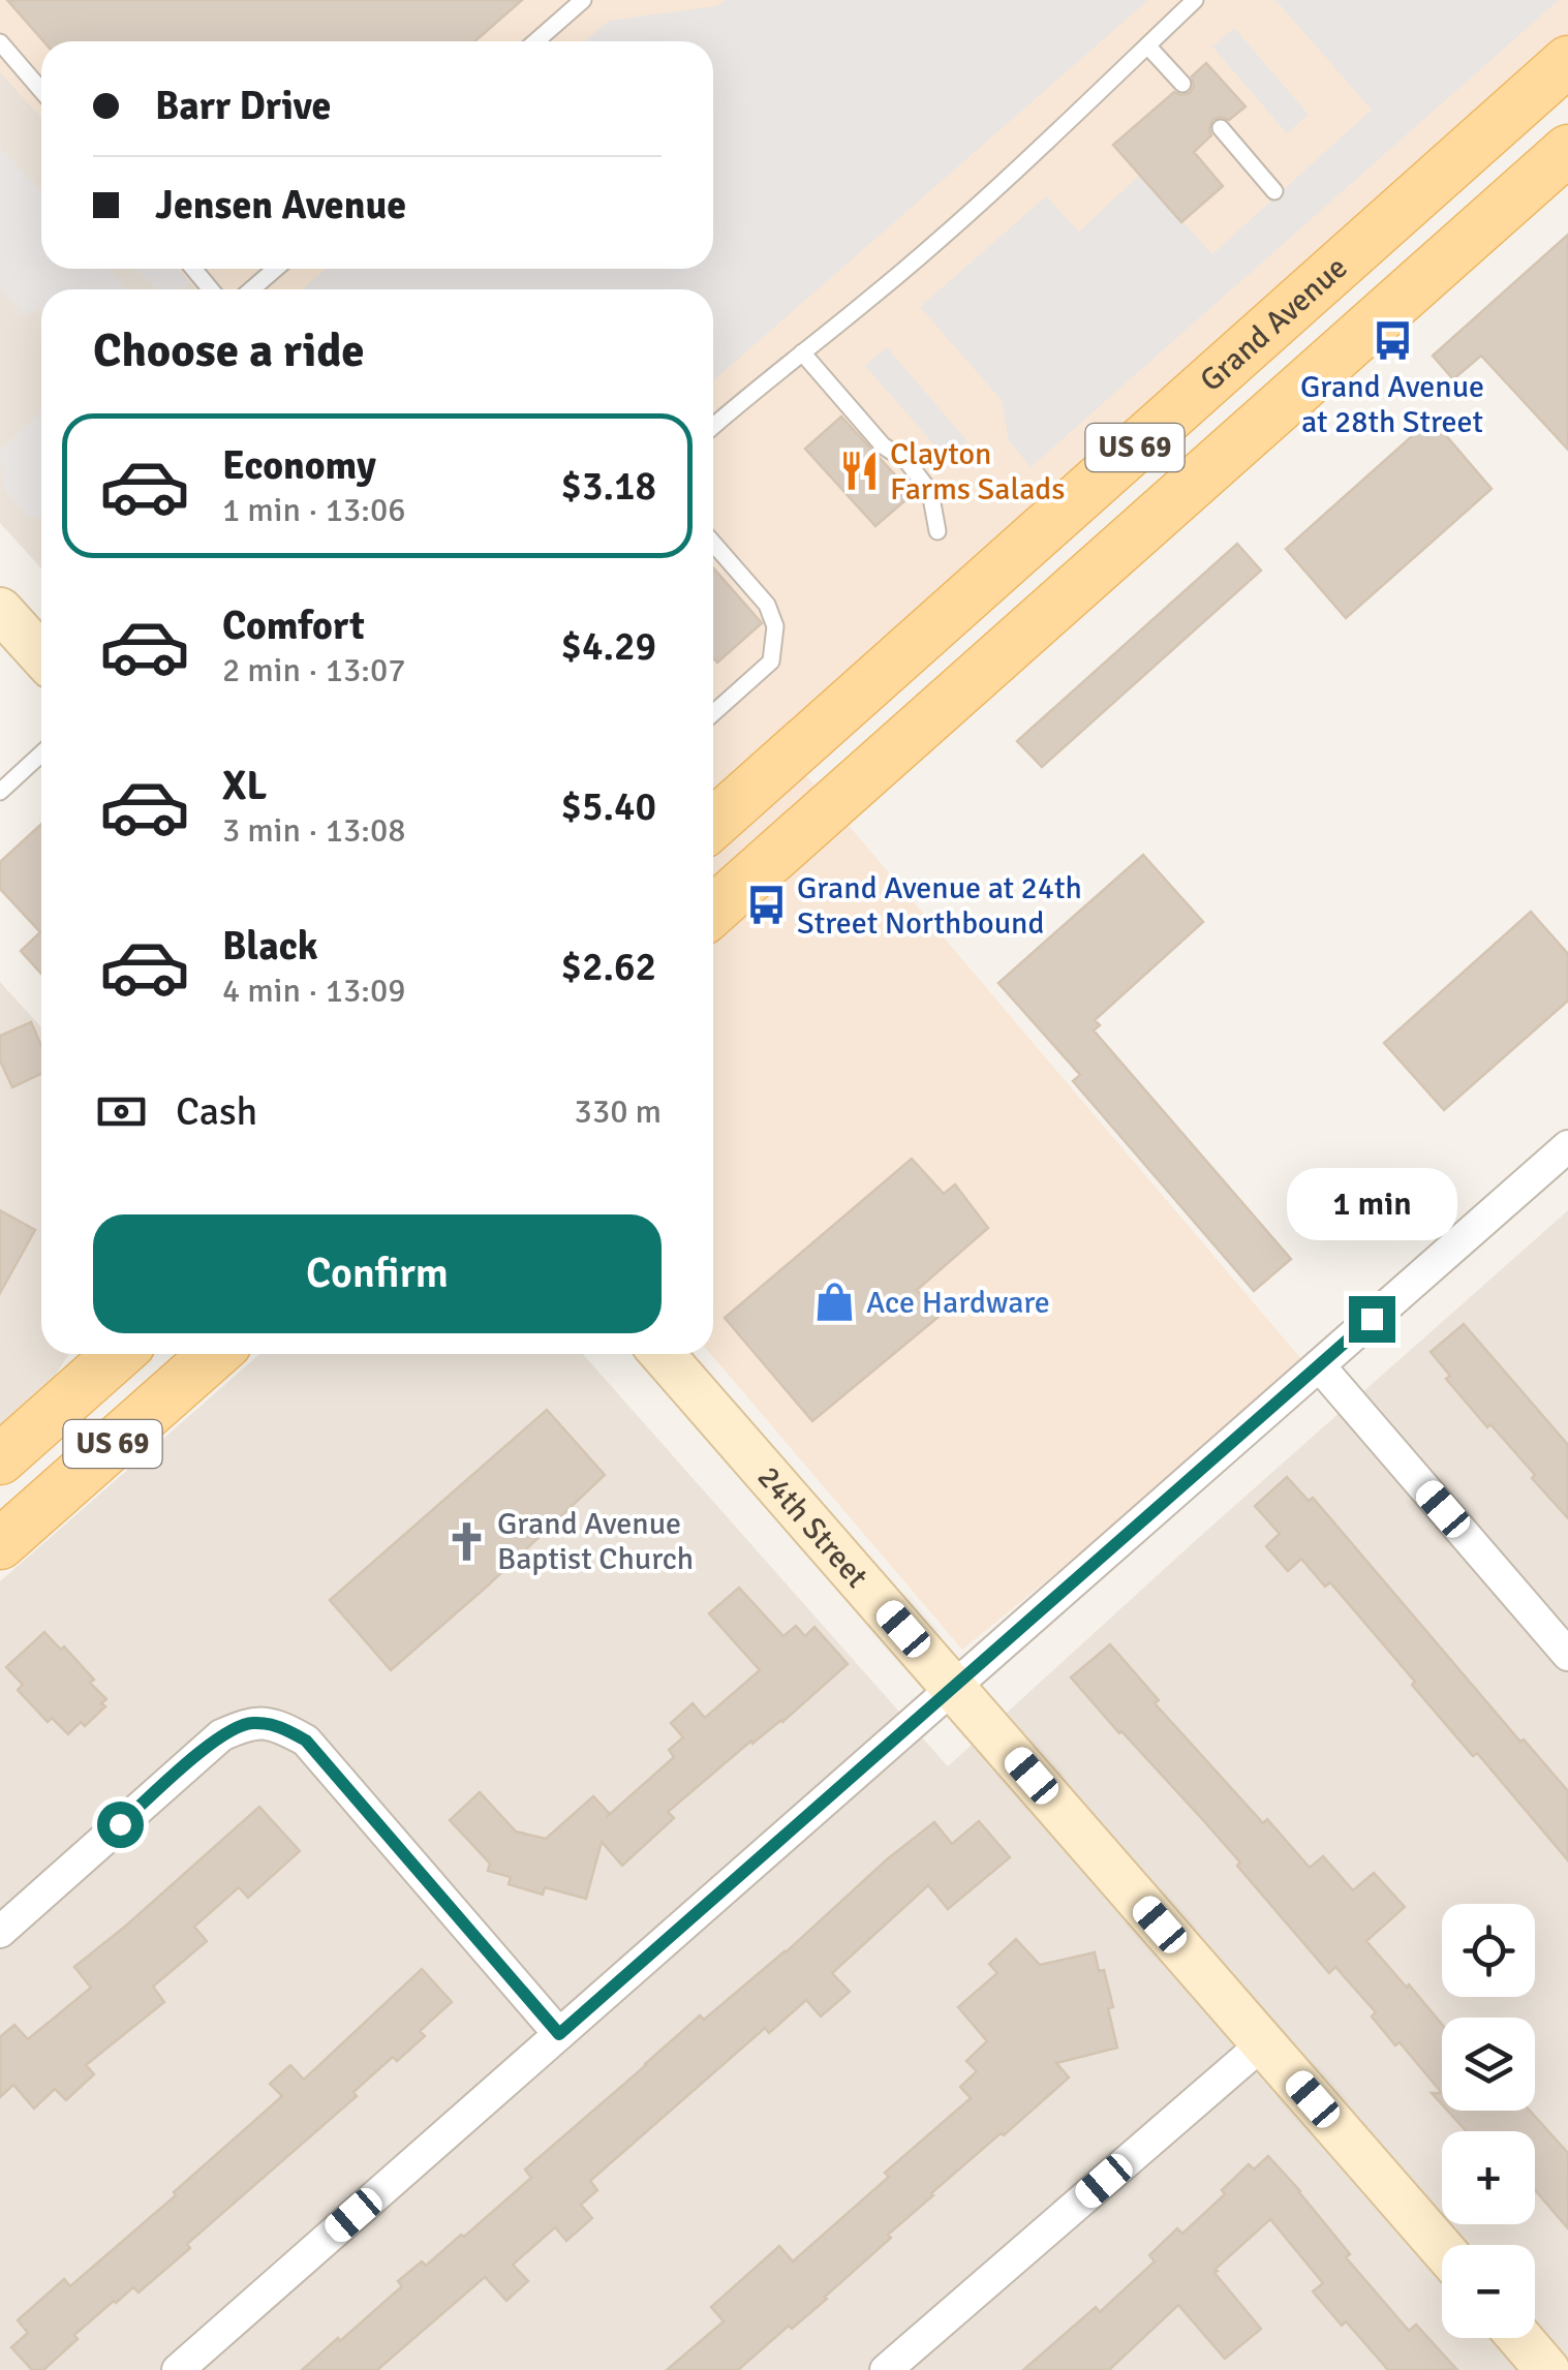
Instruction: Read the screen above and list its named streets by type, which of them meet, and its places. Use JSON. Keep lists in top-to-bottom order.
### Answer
{
  "streets": {
    "main road": ["Grand Avenue", "US 69", "24th Street"]
  },
  "places": {
    "bus stop": ["Grand Avenue at 28th Street", "Grand Avenue at 24th Street Northbound"],
    "restaurant": ["Clayton Farms Salads"],
    "shop": ["Ace Hardware"],
    "church": ["Grand Avenue Baptist Church"]
  },
  "page": {
    "banner": ["Barr Drive", "Jensen Avenue"],
    "heading": "Choose a ride",
    "list": [
      {
        "name": "Economy",
        "note": "1 min · 13:06",
        "value": "$3.18"
      },
      {
        "name": "Comfort",
        "note": "2 min · 13:07",
        "value": "$4.29"
      },
      {
        "name": "XL",
        "note": "3 min · 13:08",
        "value": "$5.40"
      },
      {
        "name": "Black",
        "note": "4 min · 13:09",
        "value": "$2.62"
      }
    ],
    "pay": ["Cash", "330 m"],
    "bubble": "1 min",
    "buttons": "Confirm",
    "map_buttons": ["+", "−"]
  }
}
